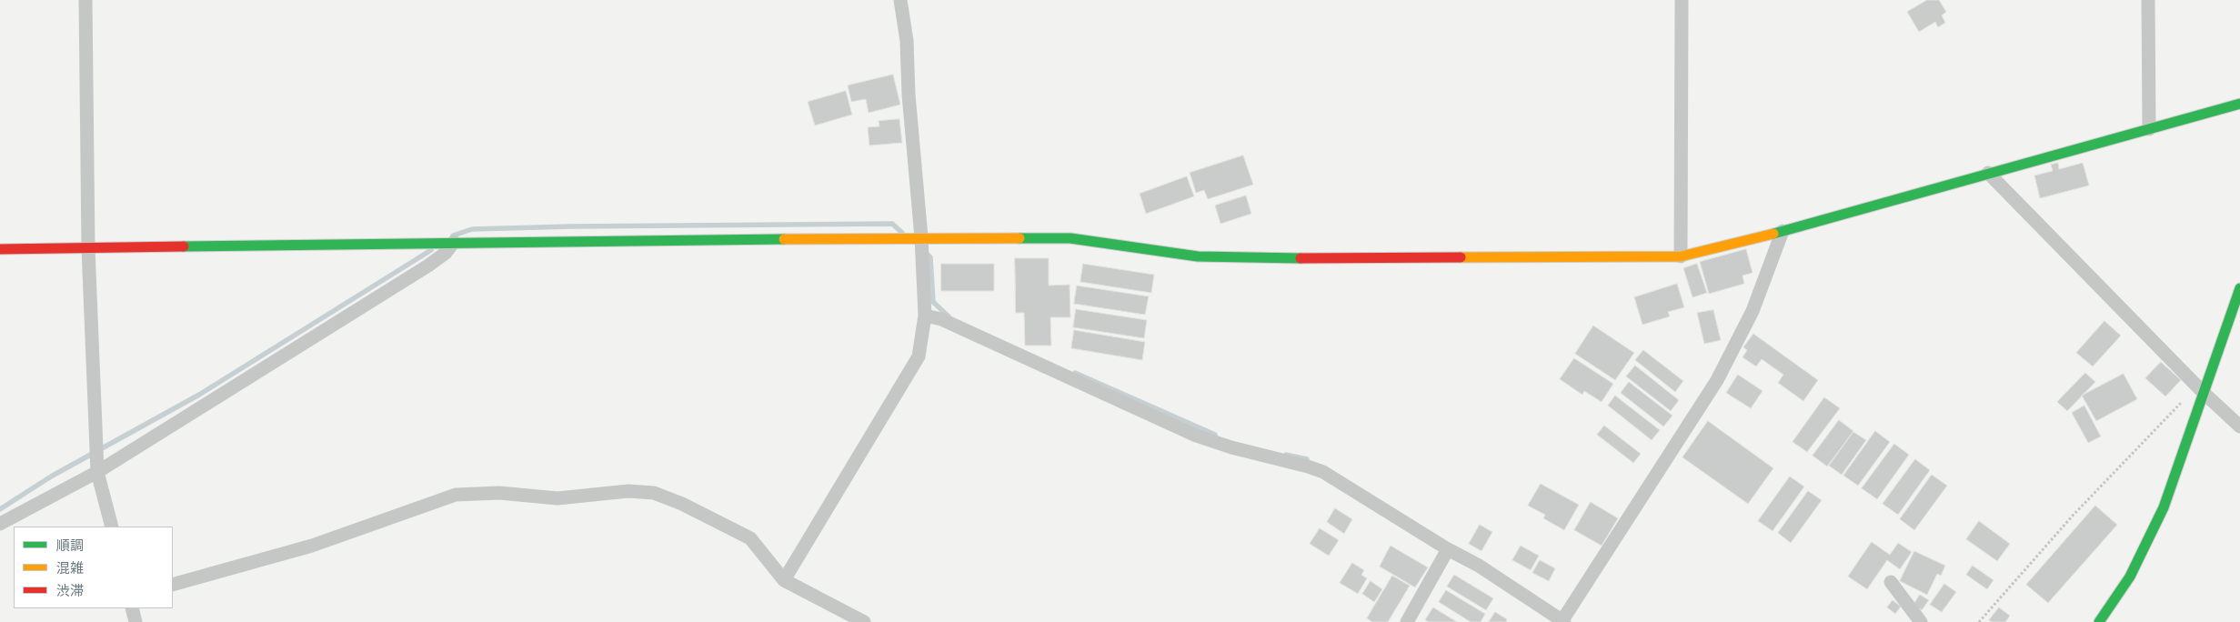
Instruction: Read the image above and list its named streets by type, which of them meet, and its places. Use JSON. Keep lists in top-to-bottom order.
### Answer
{
  "legend": ["順調", "混雑", "渋滞"]
}
